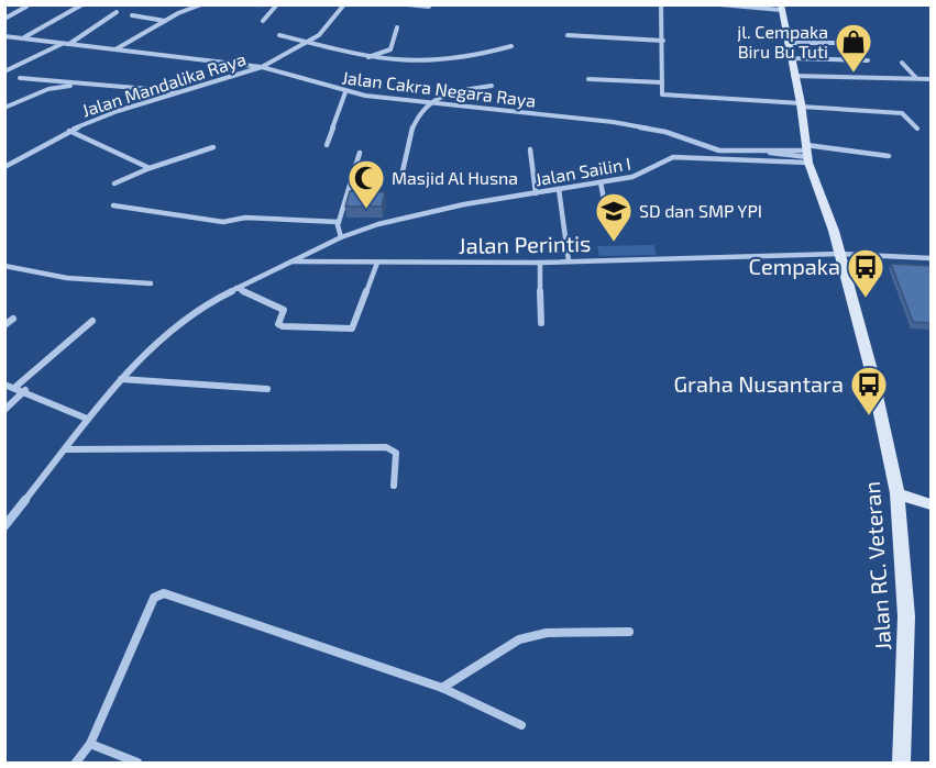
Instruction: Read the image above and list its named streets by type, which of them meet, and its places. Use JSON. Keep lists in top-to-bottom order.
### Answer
{
  "streets": {
    "main road": ["Jalan RC. Veteran"],
    "street": [
      "Jalan Mandalika Raya",
      "Jalan Cakra Negara Raya",
      "Jalan Sailin I",
      "Jalan Perintis"
    ]
  },
  "crossings": [
    ["Jalan Mandalika Raya", "Jalan Cakra Negara Raya"],
    ["Jalan Cakra Negara Raya", "Jalan Sailin I"],
    ["Jalan Cakra Negara Raya", "Jalan RC. Veteran"],
    ["Jalan Sailin I", "Jalan Perintis"],
    ["Jalan Sailin I", "Jalan RC. Veteran"],
    ["Jalan Perintis", "Jalan RC. Veteran"]
  ],
  "places": {
    "shop": ["jl. Cempaka Biru Bu Tuti"],
    "mosque": ["Masjid Al Husna"],
    "school or university": ["SD dan SMP YPI"],
    "bus stop": ["Cempaka", "Graha Nusantara"]
  }
}
